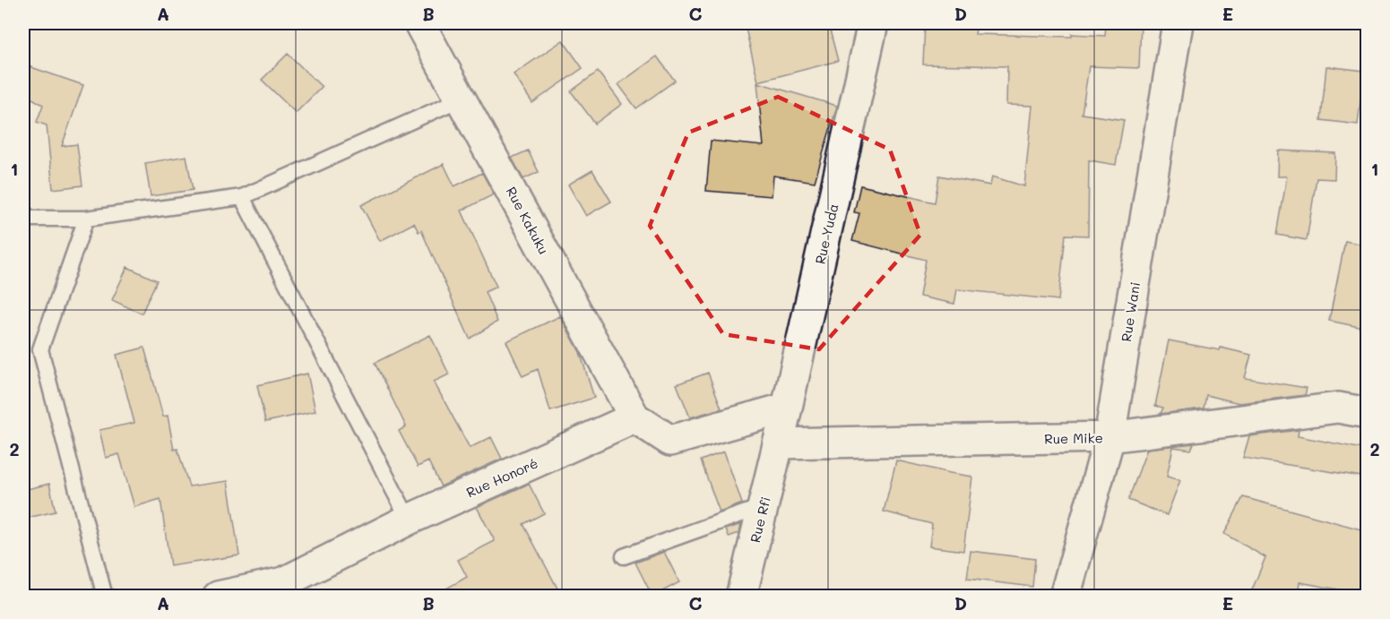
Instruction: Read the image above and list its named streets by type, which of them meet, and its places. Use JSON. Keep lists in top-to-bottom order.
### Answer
{
  "streets": {
    "street": [
      "Rue Kakuku",
      "Rue Yuda",
      "Rue Wani",
      "Rue Mike",
      "Rue Honoré",
      "Rue Rfi"
    ]
  },
  "crossings": [
    ["Rue Kakuku", "Rue Honoré"],
    ["Rue Yuda", "Rue Mike"],
    ["Rue Yuda", "Rue Rfi"],
    ["Rue Wani", "Rue Mike"],
    ["Rue Mike", "Rue Rfi"]
  ],
  "grid": {
    "columns": [
      "A",
      "B",
      "C",
      "D",
      "E"
    ],
    "rows": ["1", "2"]
  }
}
